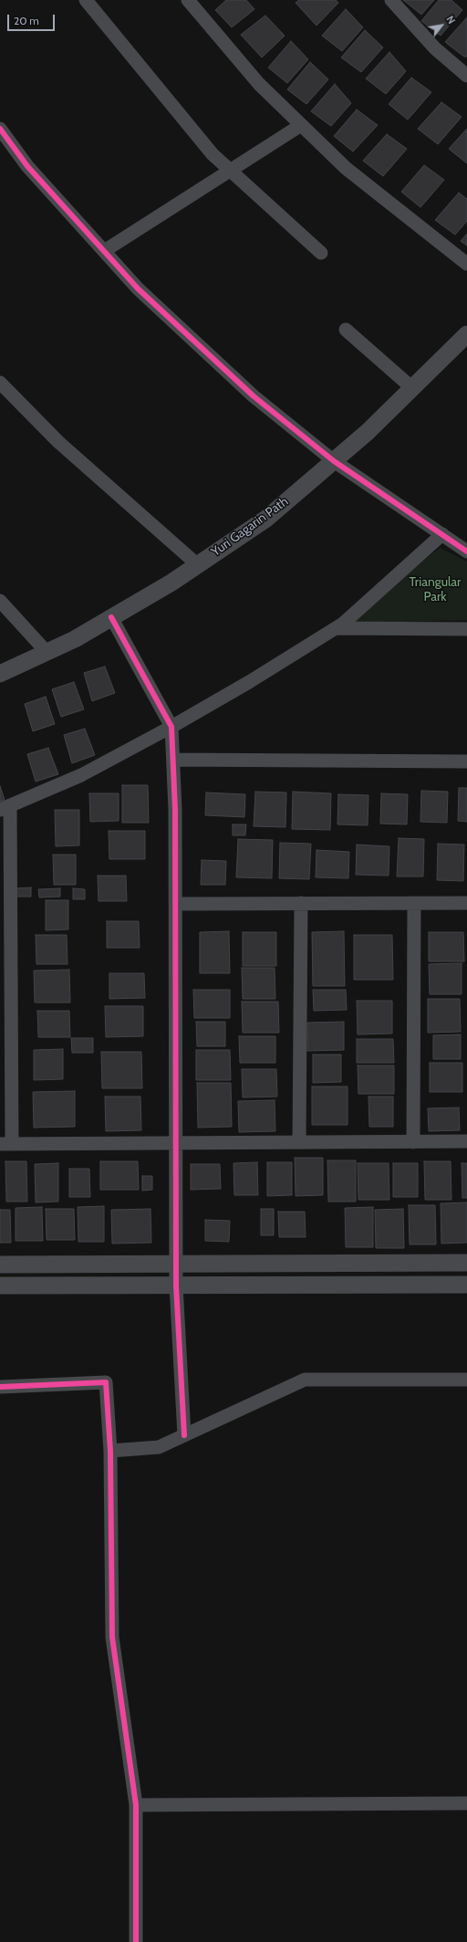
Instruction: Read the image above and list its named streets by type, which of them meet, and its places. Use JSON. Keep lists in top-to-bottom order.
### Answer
{
  "streets": {
    "street": ["Yuri Gagarin Path"]
  },
  "parks": ["Triangular Park"],
  "scale_bar": "20 m",
  "north": "top right"
}
